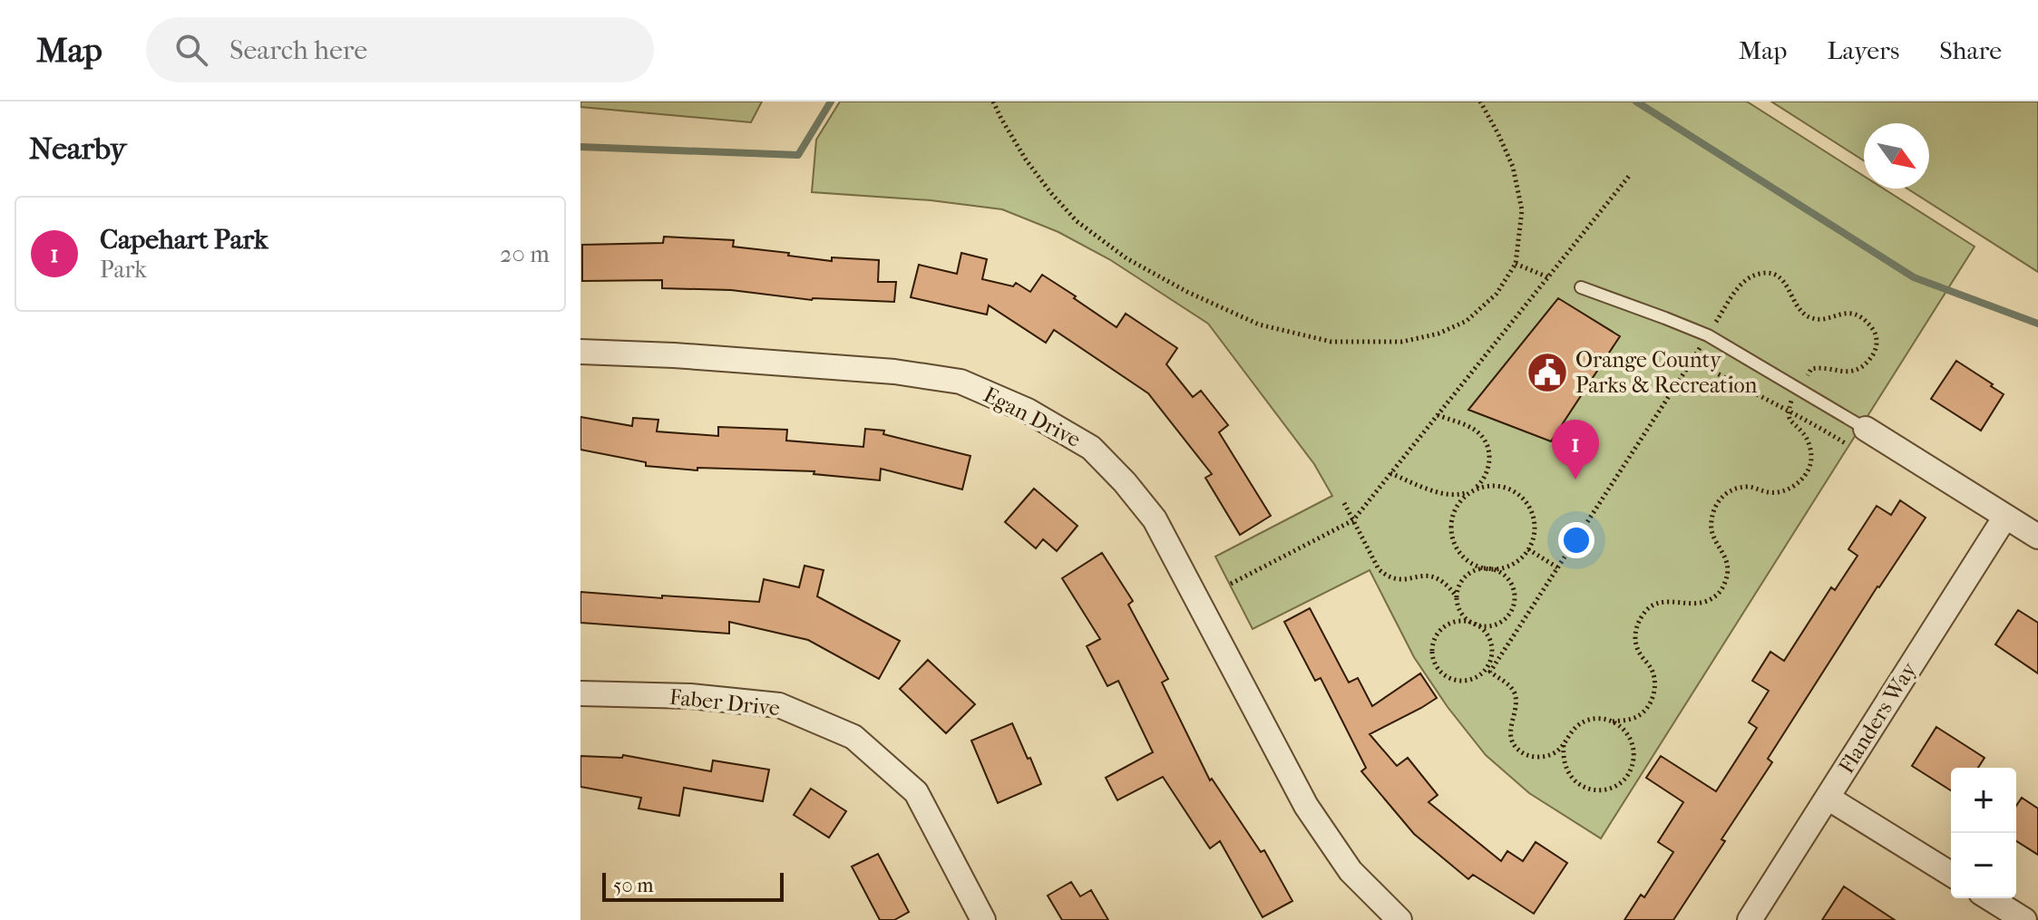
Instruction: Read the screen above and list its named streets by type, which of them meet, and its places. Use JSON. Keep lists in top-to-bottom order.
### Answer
{
  "streets": {
    "street": ["Egan Drive", "Faber Drive", "Flanders Way"]
  },
  "places": {
    "public building": ["Orange County Parks & Recreation"]
  },
  "scale_bar": "50 m",
  "north": "bottom right",
  "page": {
    "header": "Map",
    "search": "Search here",
    "nav": ["Map", "Layers", "Share"],
    "heading": "Nearby",
    "list": [
      {
        "mark": "1",
        "name": "Capehart Park",
        "note": "Park",
        "value": "20 m"
      }
    ],
    "pins": "1",
    "map_buttons": ["+", "−"],
    "scale": "50 m"
  }
}
